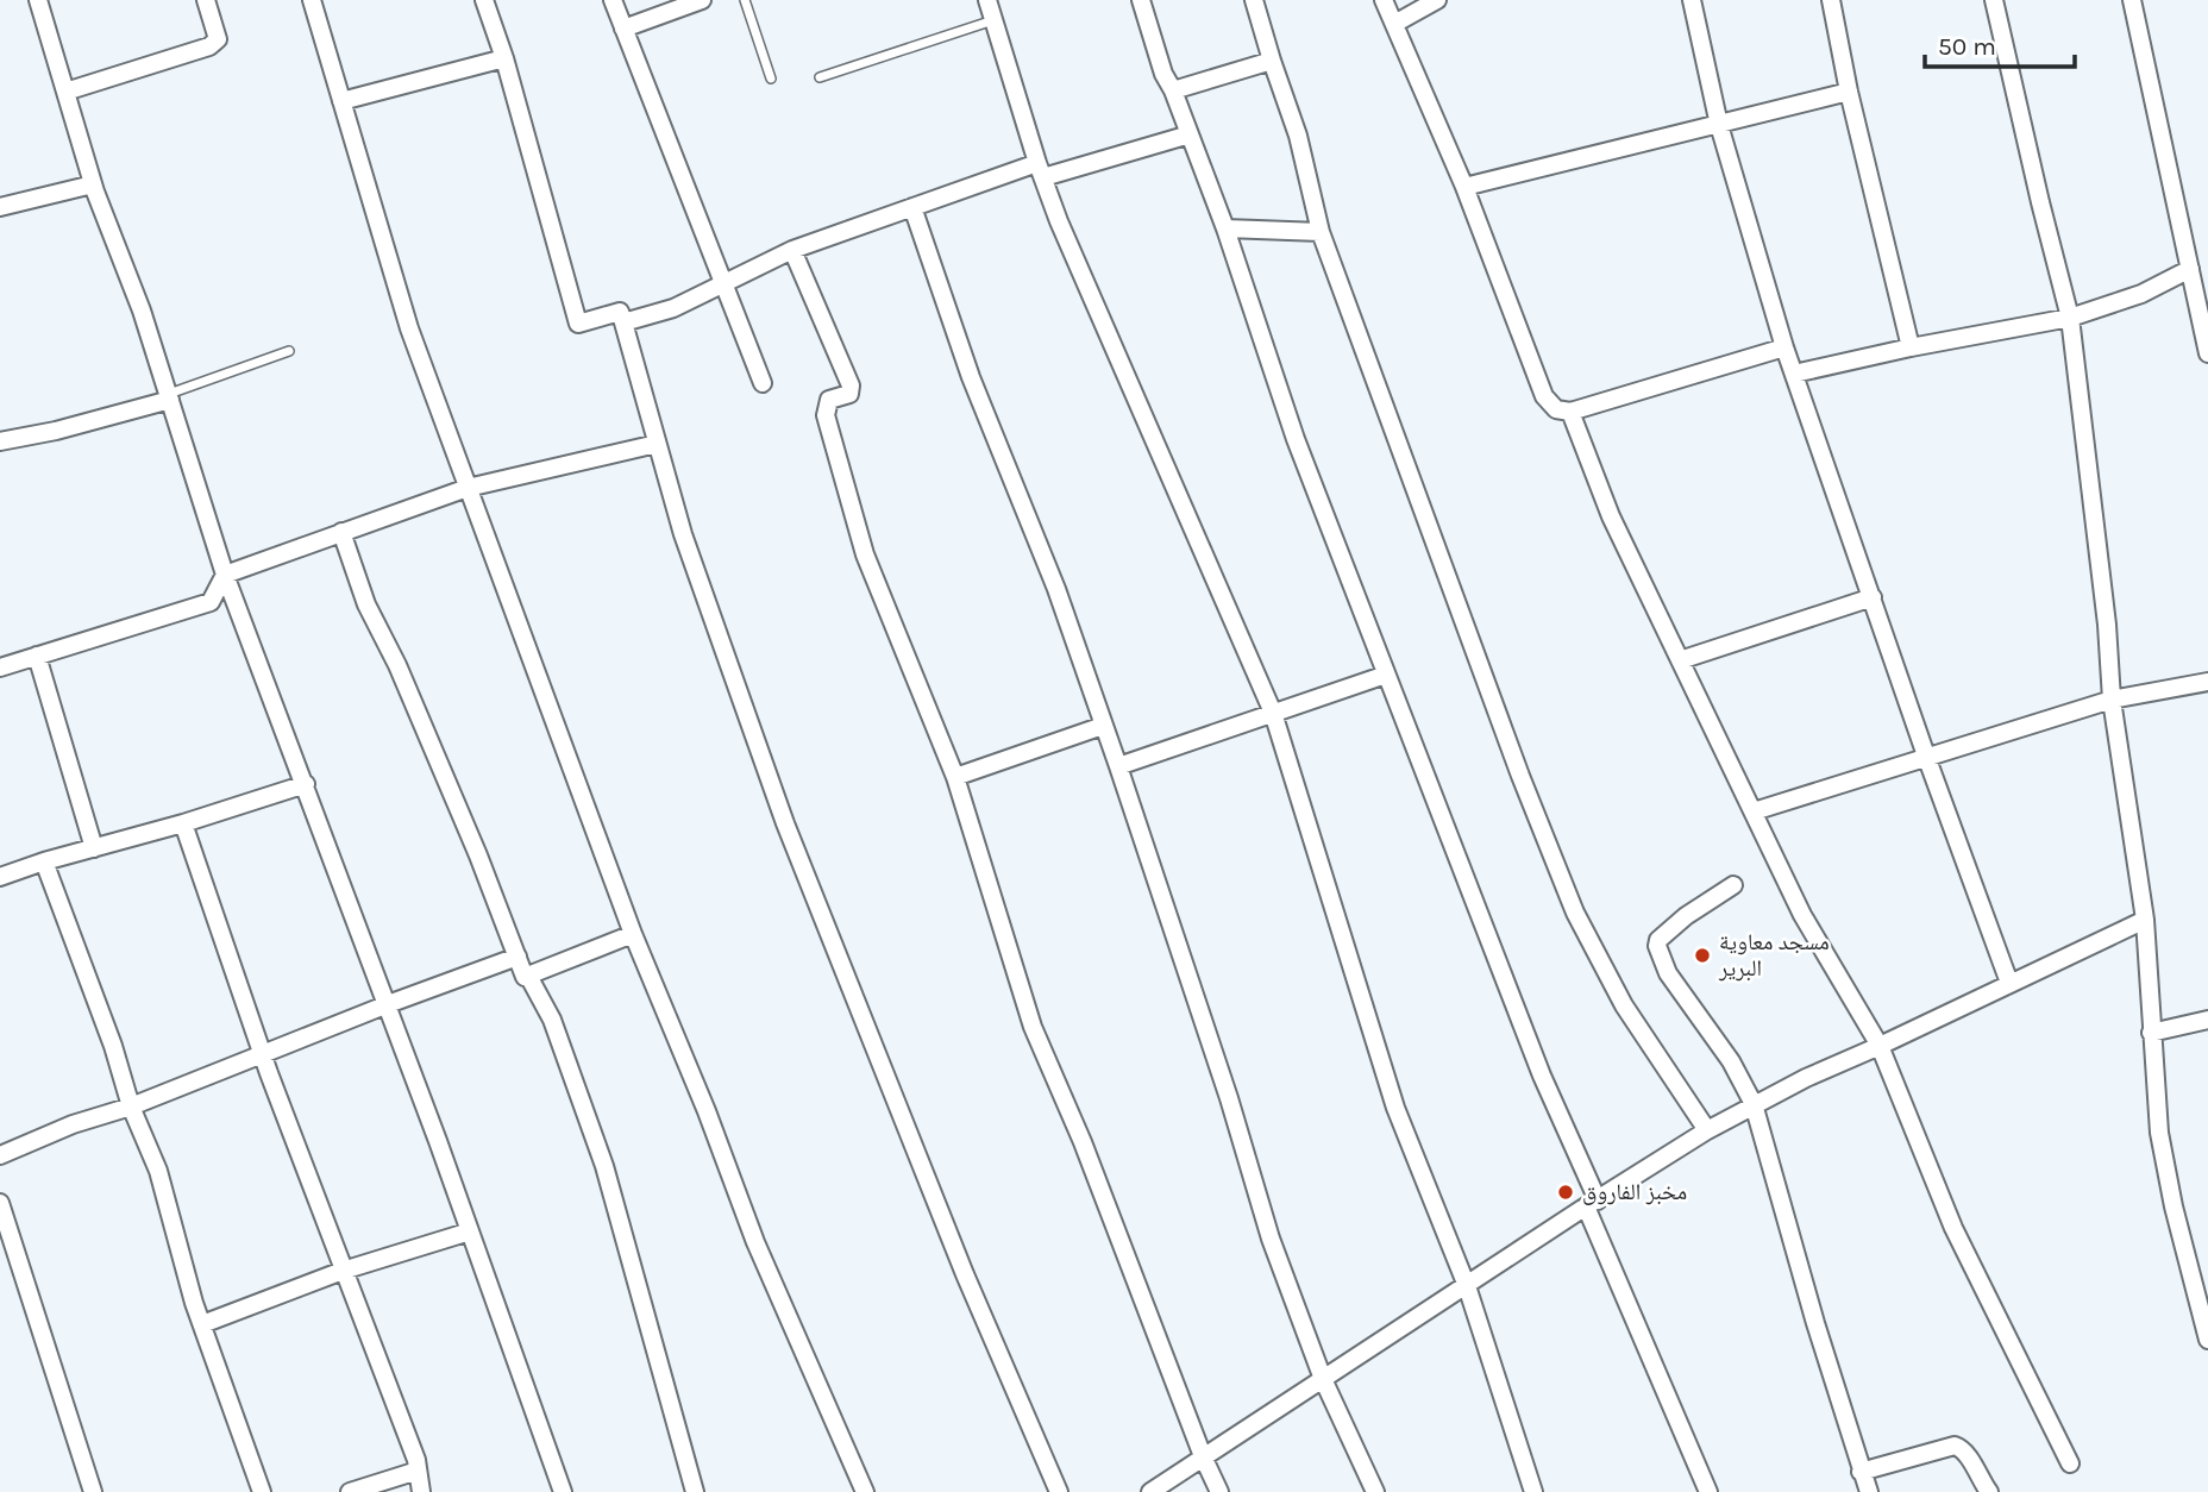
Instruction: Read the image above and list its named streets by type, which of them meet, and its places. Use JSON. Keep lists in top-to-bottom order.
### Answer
{
  "places": ["مسجد معاوية البرير", "مخبز الفاروق"],
  "scale_bar": "50 m"
}
